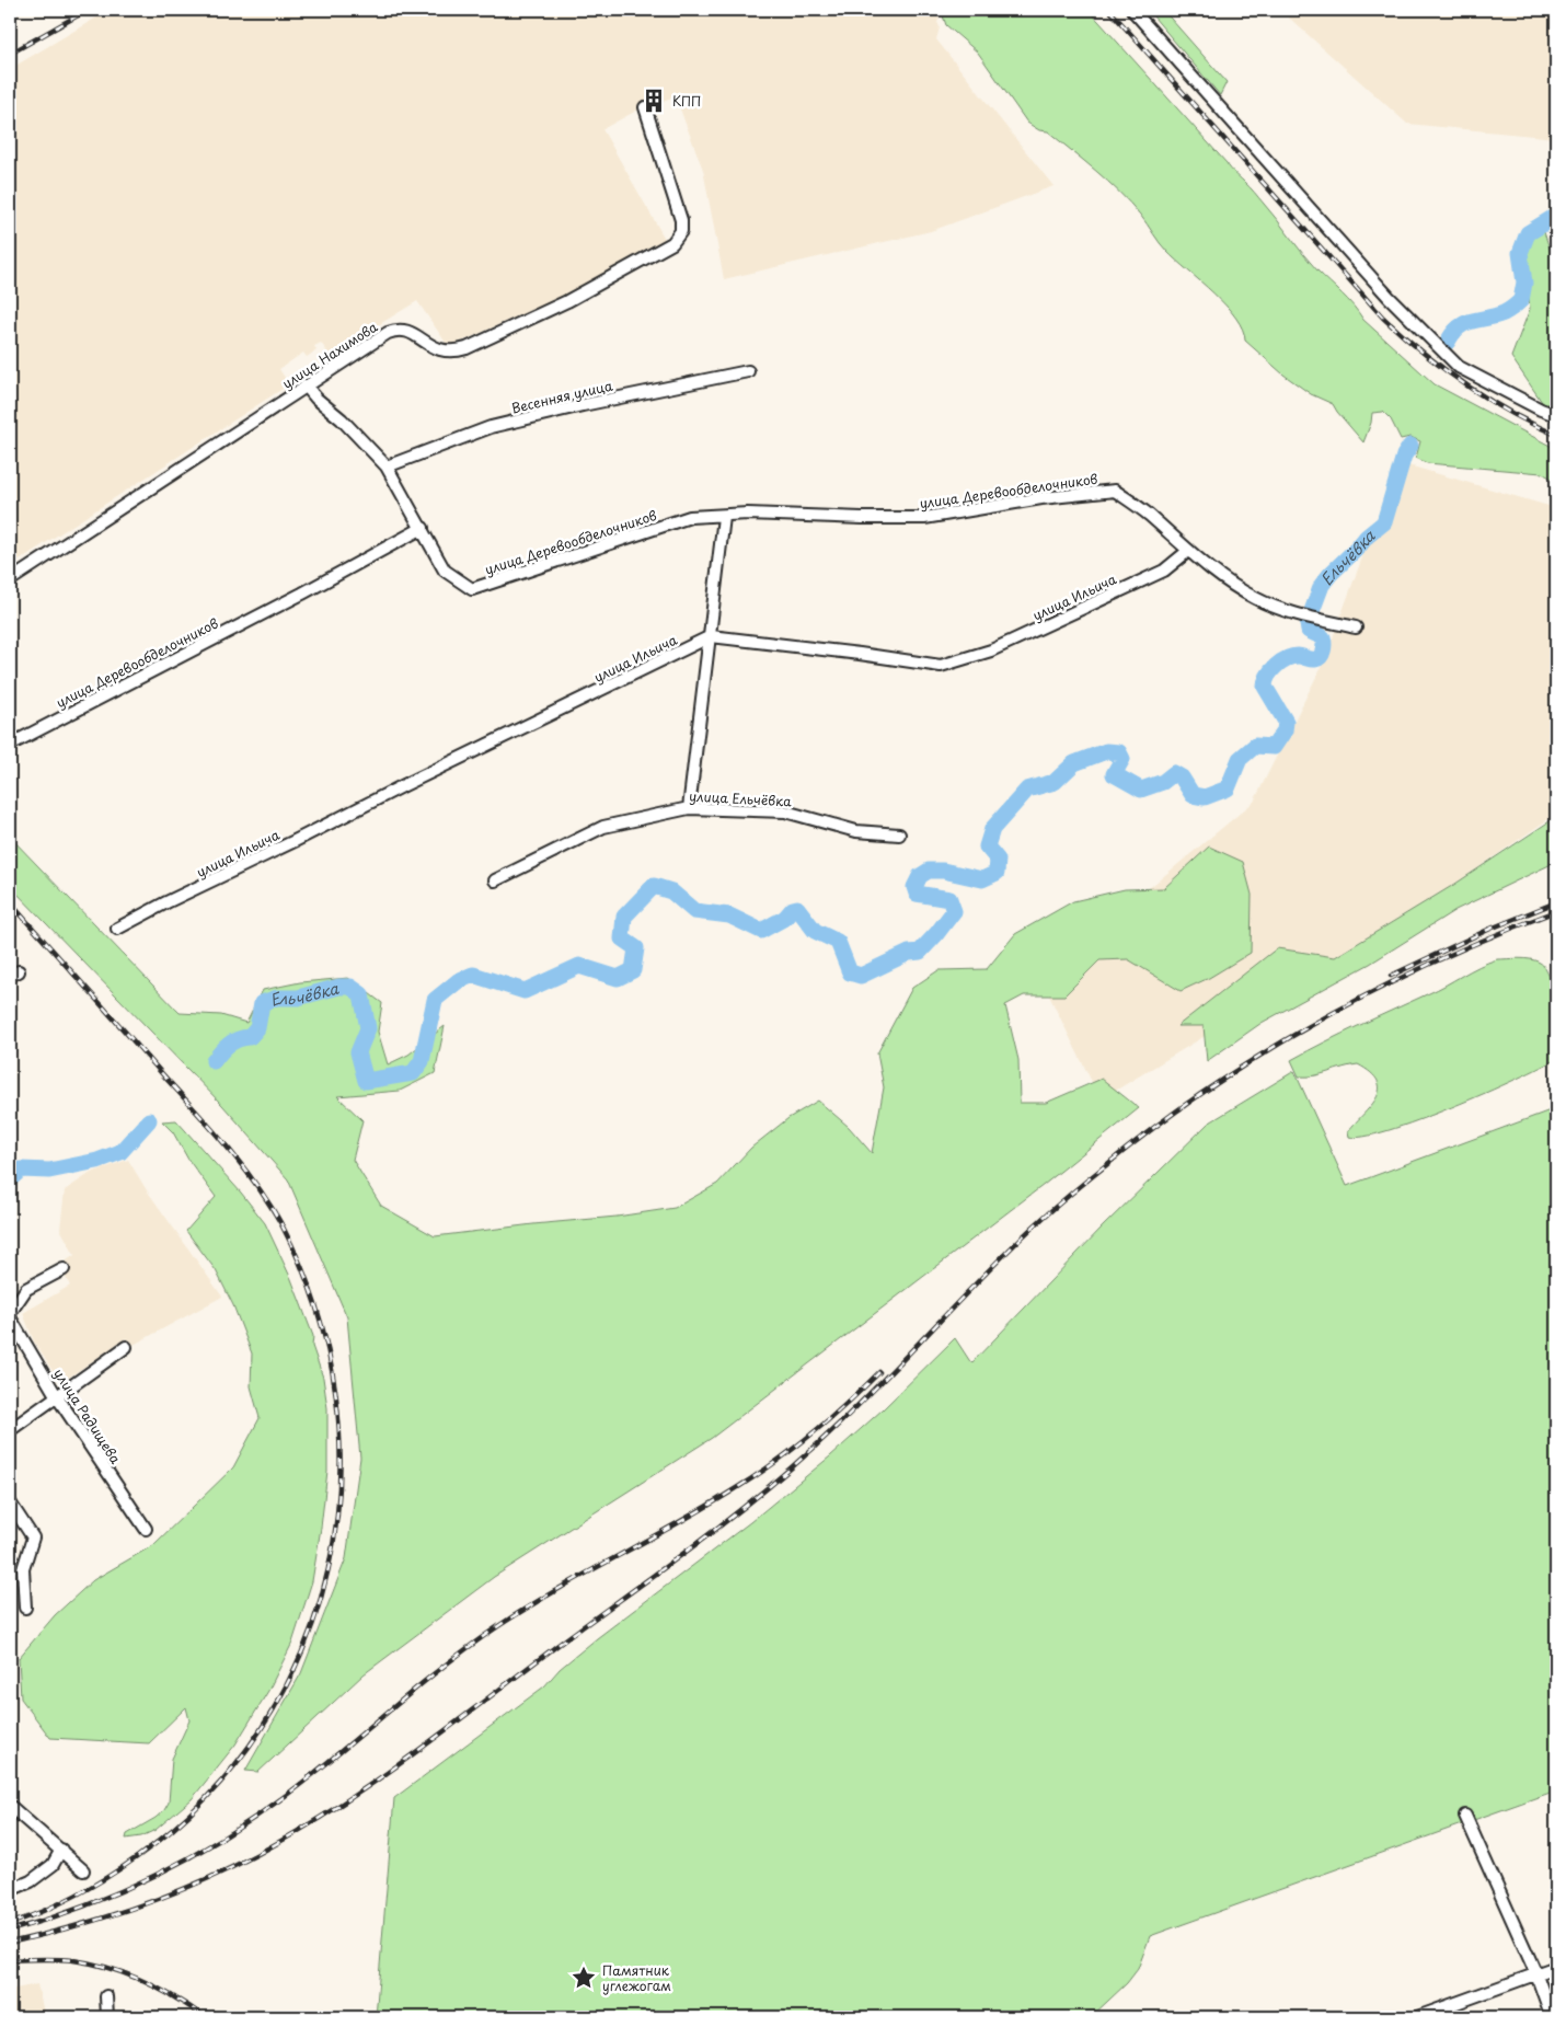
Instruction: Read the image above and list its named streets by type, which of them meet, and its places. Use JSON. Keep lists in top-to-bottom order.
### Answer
{
  "streets": {
    "street": [
      "улица Нахимова",
      "Весенняя улица",
      "улица Деревообделочников",
      "улица Ильича",
      "улица Ельчёвка",
      "улица Радищева"
    ]
  },
  "crossings": [
    ["улица Деревообделочников", "улица Ильича"]
  ],
  "water": ["Ельчёвка"],
  "places": {
    "building": ["КПП"],
    "place": ["Памятник углежогам"]
  }
}
